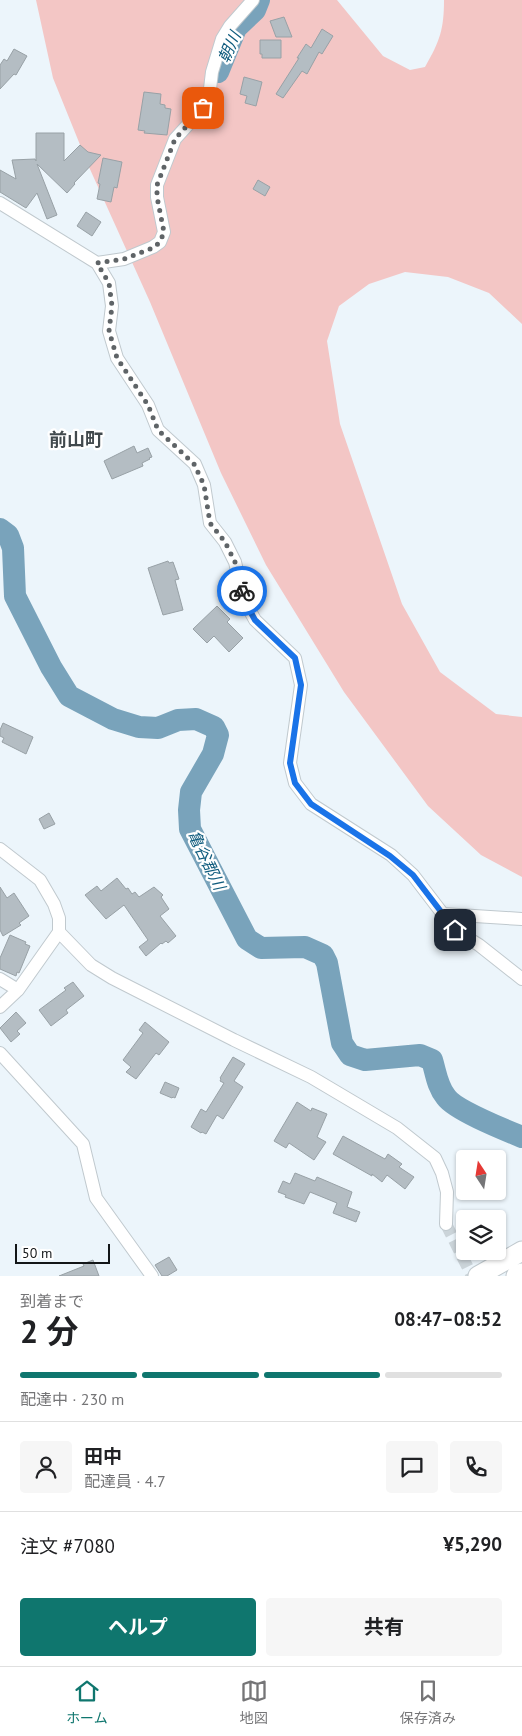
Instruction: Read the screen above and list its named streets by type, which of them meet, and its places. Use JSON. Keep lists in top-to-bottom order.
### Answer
{
  "districts": ["前山町"],
  "water": ["朝川", "亀谷郡川"],
  "scale_bar": "50 m",
  "north": "top",
  "page": {
    "scale": "50 m",
    "heading": ["2 分", "到着まで", "08:47–08:52"],
    "panel": [
      "田中",
      "配達員 · 4.7",
      "注文 #7080",
      "¥5,290"
    ],
    "bar": "配達中 · 230 m",
    "buttons": ["ヘルプ", "共有"],
    "tabs": ["ホーム", "地図", "保存済み"]
  }
}
